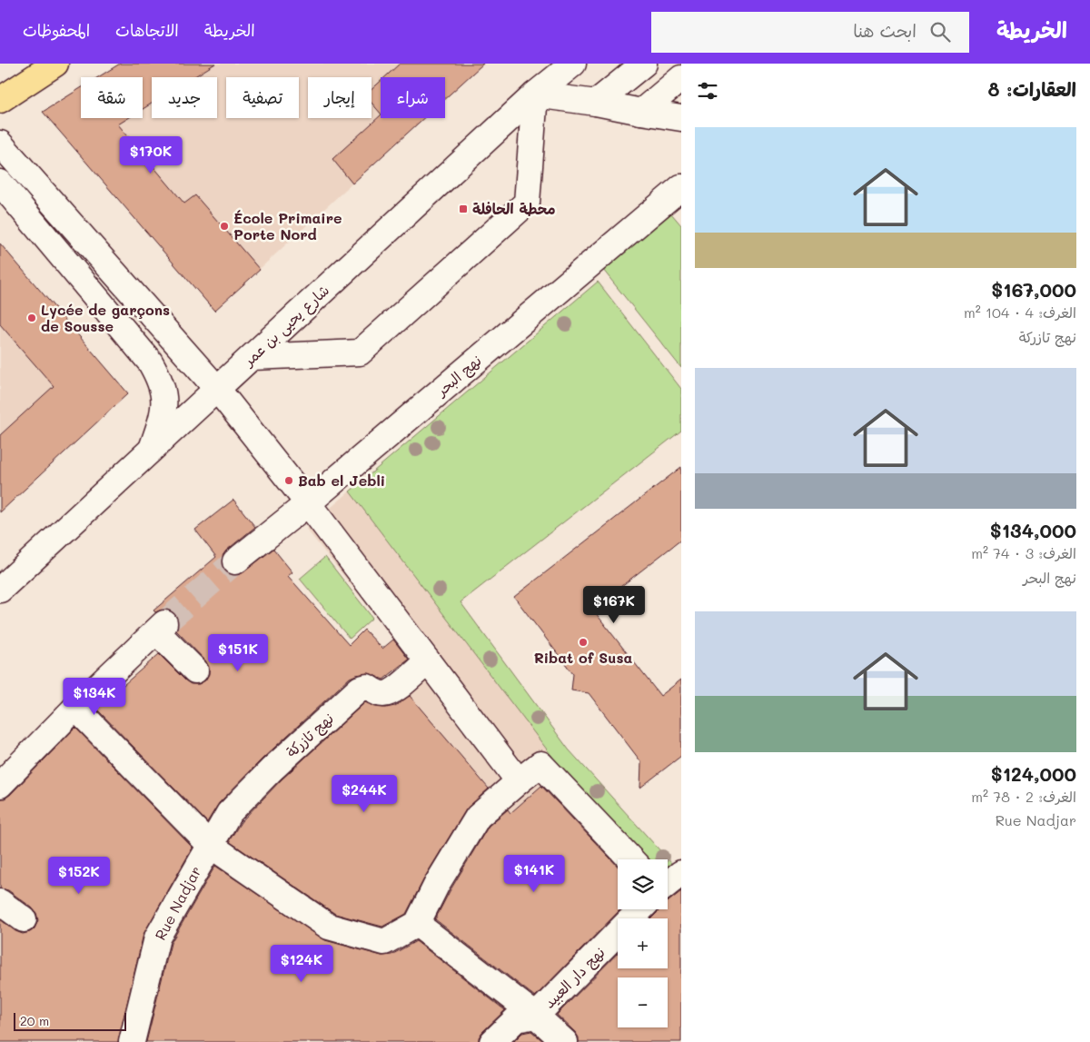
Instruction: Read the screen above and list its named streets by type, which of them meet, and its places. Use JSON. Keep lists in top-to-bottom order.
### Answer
{
  "streets": {
    "street": [
      "شارع يحيى بن عمر",
      "نهج البحر",
      "نهج تازركة",
      "Rue Nadjar",
      "نهج دار العبيد"
    ]
  },
  "crossings": [
    ["نهج تازركة", "Rue Nadjar"]
  ],
  "places": {
    "transit": ["محطة الحافلة"],
    "other": [
      "École Primaire Porte Nord",
      "Lycée de garçons de Sousse",
      "Bab el Jebli",
      "Ribat of Susa"
    ]
  },
  "scale_bar": "20 m",
  "page": {
    "header": "الخريطة",
    "search": "ابحث هنا",
    "nav": ["الخريطة", "الاتجاهات", "المحفوظات"],
    "heading": "العقارات: 8",
    "chip": [
      "شراء",
      "إيجار",
      "تصفية",
      "جديد",
      "شقة"
    ],
    "list": [
      {
        "name": "$167,000",
        "note": "الغرف: 4 · 104 m² · نهج تازركة"
      },
      {
        "name": "$134,000",
        "note": "الغرف: 3 · 74 m² · نهج البحر"
      },
      {
        "name": "$124,000",
        "note": "الغرف: 2 · 78 m² · Rue Nadjar"
      }
    ],
    "price": [
      "$170K",
      "$167K",
      "$151K",
      "$134K",
      "$244K",
      "$141K",
      "$152K",
      "$124K"
    ],
    "map_buttons": ["+", "−"],
    "scale": "20 m"
  }
}
